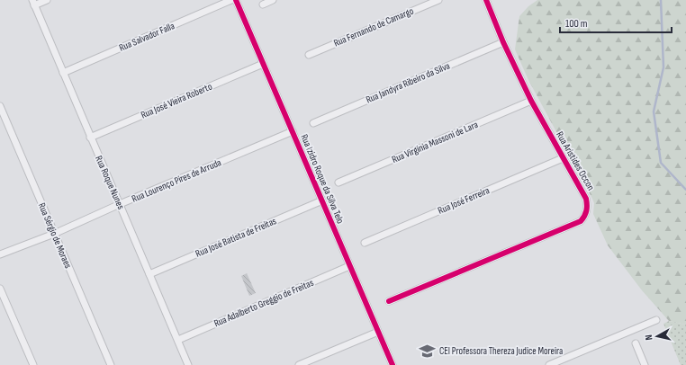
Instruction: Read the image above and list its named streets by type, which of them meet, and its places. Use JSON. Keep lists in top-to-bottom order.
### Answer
{
  "streets": {
    "street": [
      "Rua Fernando de Camargo",
      "Rua Salvador Falla",
      "Rua Jandyra Ribeiro da Silva",
      "Rua José Vieira Roberto",
      "Rua Virgínia Massoni de Lara",
      "Rua Aristides Occon",
      "Rua Izidro Roque da Silva Telo",
      "Rua Lourenço Pires de Arruda",
      "Rua Roque Nunes",
      "Rua José Ferreira",
      "Rua Sérgio de Moraes",
      "Rua José Batista de Freitas",
      "Rua Adalberto Greggio de Freitas"
    ]
  },
  "crossings": [
    ["Rua Salvador Falla", "Rua Roque Nunes"],
    ["Rua Jandyra Ribeiro da Silva", "Rua Aristides Occon"],
    ["Rua José Vieira Roberto", "Rua Izidro Roque da Silva Telo"],
    ["Rua José Vieira Roberto", "Rua Roque Nunes"],
    ["Rua Virgínia Massoni de Lara", "Rua Aristides Occon"],
    ["Rua Aristides Occon", "Rua José Ferreira"],
    ["Rua Izidro Roque da Silva Telo", "Rua Lourenço Pires de Arruda"],
    ["Rua Izidro Roque da Silva Telo", "Rua José Batista de Freitas"],
    ["Rua Izidro Roque da Silva Telo", "Rua Adalberto Greggio de Freitas"],
    ["Rua Lourenço Pires de Arruda", "Rua Roque Nunes"],
    ["Rua Lourenço Pires de Arruda", "Rua Sérgio de Moraes"],
    ["Rua Roque Nunes", "Rua José Batista de Freitas"],
    ["Rua Roque Nunes", "Rua Adalberto Greggio de Freitas"]
  ],
  "places": {
    "school or university": ["CEI Professora Thereza Judice Moreira"]
  },
  "scale_bar": "100 m",
  "north": "left"
}
